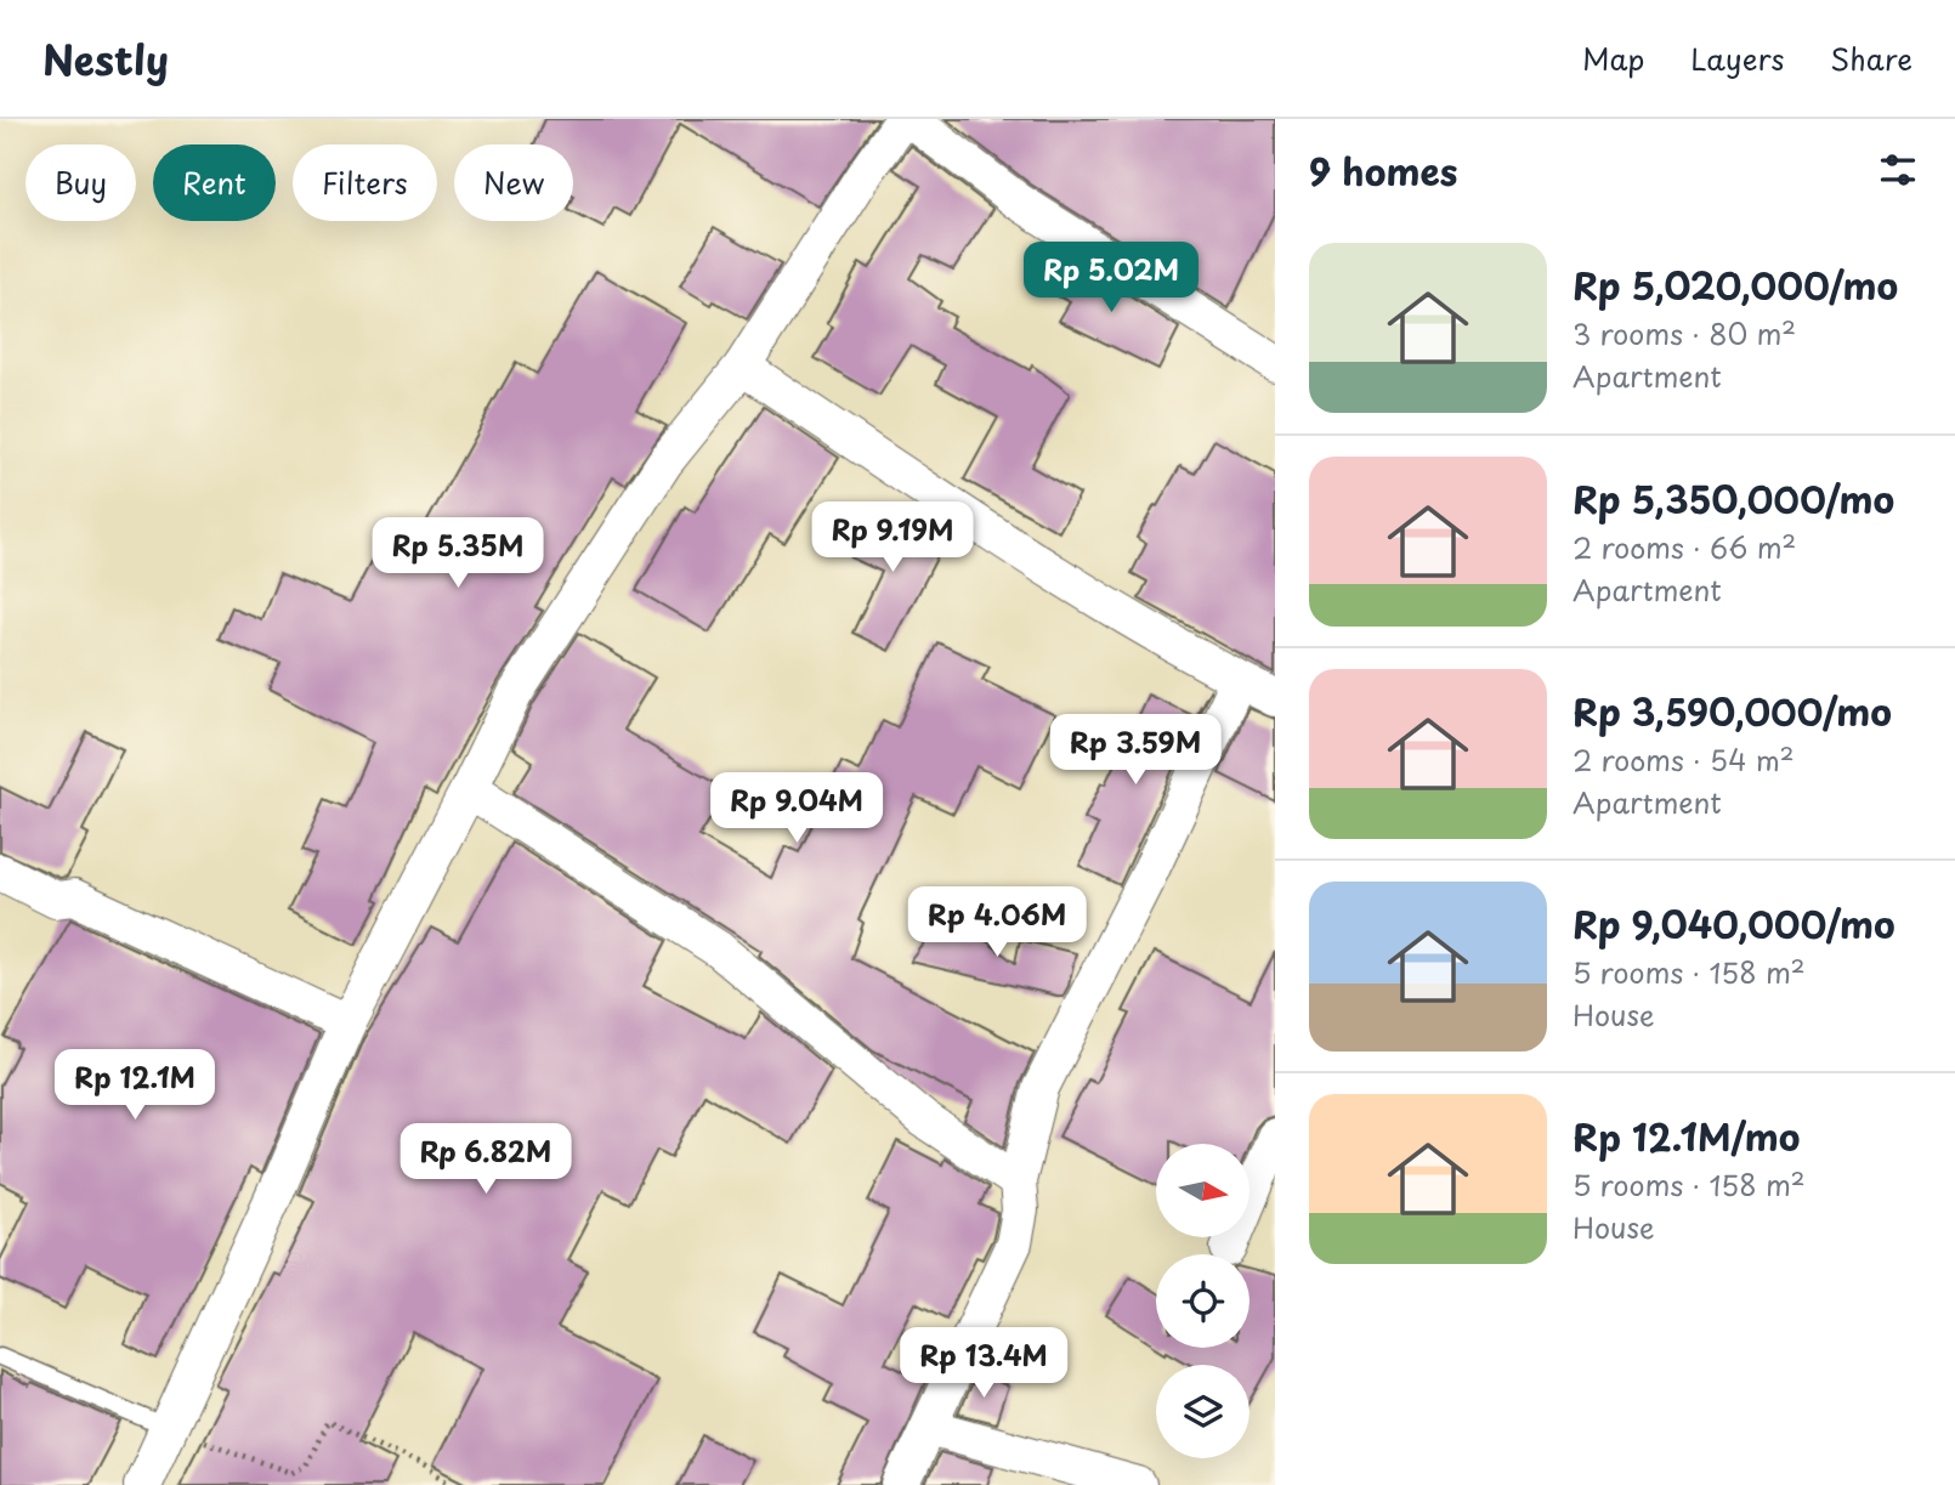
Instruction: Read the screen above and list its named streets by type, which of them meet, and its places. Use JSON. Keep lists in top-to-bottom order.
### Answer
{
  "north": "right",
  "page": {
    "header": "Nestly",
    "nav": ["Map", "Layers", "Share"],
    "heading": "9 homes",
    "chip": [
      "Buy",
      "Rent",
      "Filters",
      "New"
    ],
    "list": [
      {
        "name": "Rp 5,020,000/mo",
        "note": "3 rooms · 80 m² · Apartment"
      },
      {
        "name": "Rp 5,350,000/mo",
        "note": "2 rooms · 66 m² · Apartment"
      },
      {
        "name": "Rp 3,590,000/mo",
        "note": "2 rooms · 54 m² · Apartment"
      },
      {
        "name": "Rp 9,040,000/mo",
        "note": "5 rooms · 158 m² · House"
      },
      {
        "name": "Rp 12.1M/mo",
        "note": "5 rooms · 158 m² · House"
      }
    ],
    "price": [
      "Rp 5.02M",
      "Rp 9.19M",
      "Rp 5.35M",
      "Rp 3.59M",
      "Rp 9.04M",
      "Rp 4.06M",
      "Rp 12.1M",
      "Rp 6.82M",
      "Rp 13.4M"
    ]
  }
}
